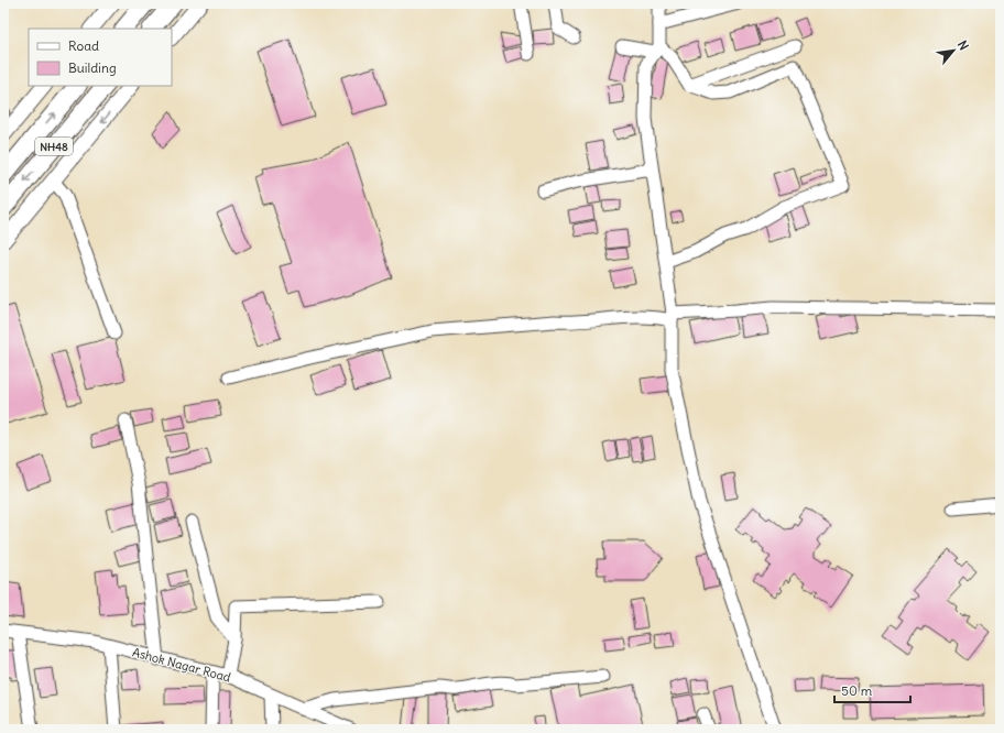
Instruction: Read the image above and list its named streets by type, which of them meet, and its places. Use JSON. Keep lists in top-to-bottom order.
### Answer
{
  "streets": {
    "highway": ["NH48"],
    "street": ["Ashok Nagar Road"]
  },
  "legend": ["Road", "Building"],
  "scale_bar": "50 m",
  "north": "top right"
}
